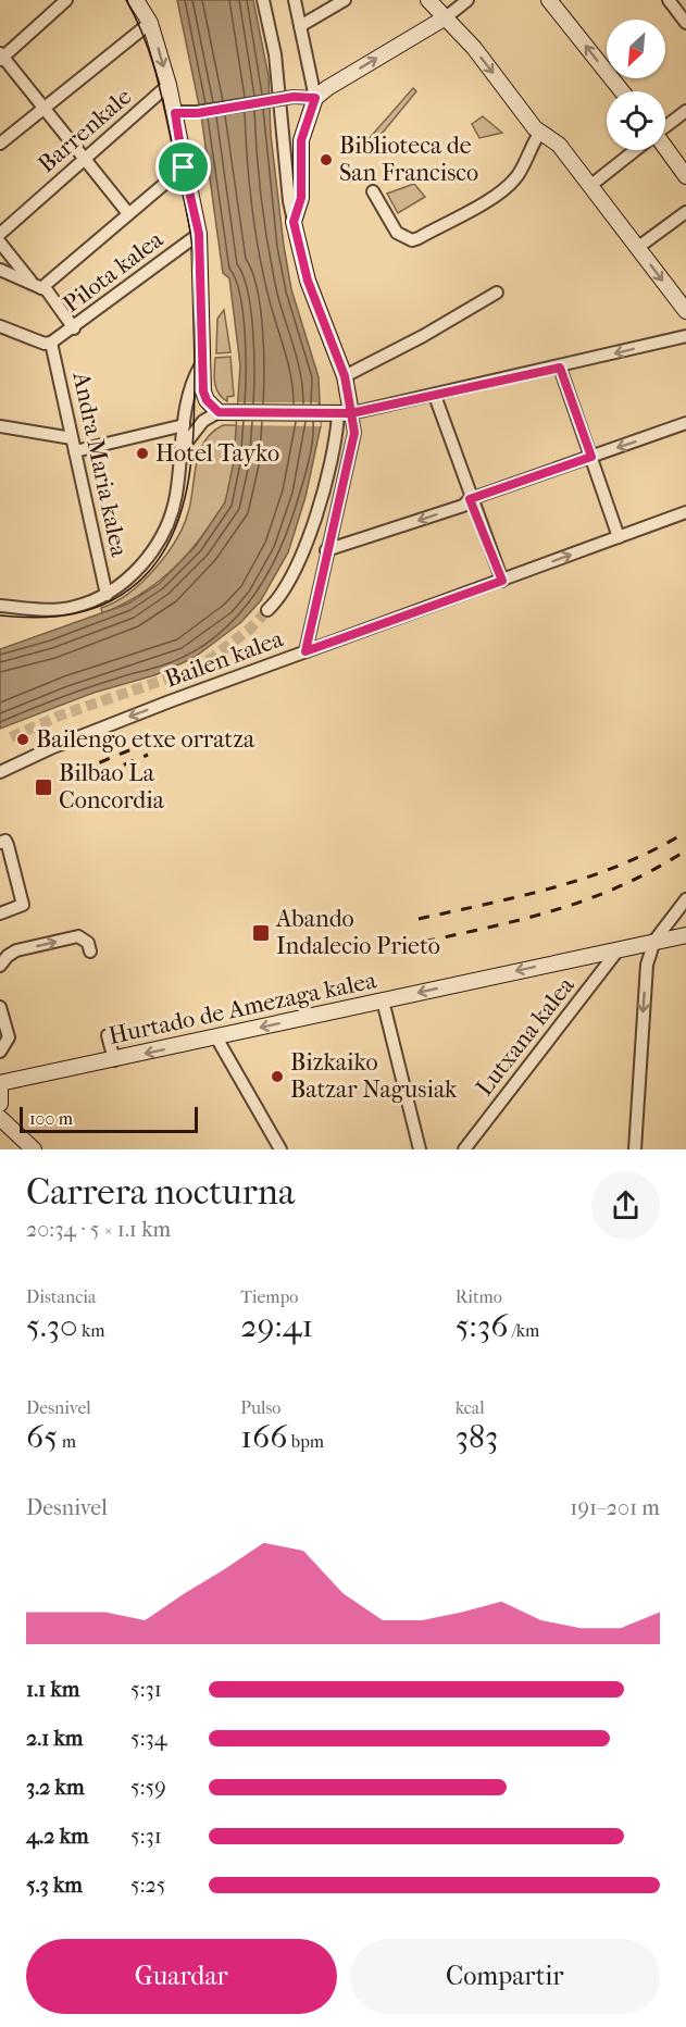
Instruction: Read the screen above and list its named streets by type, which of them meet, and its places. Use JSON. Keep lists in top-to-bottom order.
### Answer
{
  "streets": {
    "street": [
      "Barrenkale",
      "Pilota kalea",
      "Andra Maria kalea",
      "Bailen kalea",
      "Hurtado de Amezaga kalea",
      "Lutxana kalea"
    ]
  },
  "crossings": [
    ["Pilota kalea", "Andra Maria kalea"],
    ["Hurtado de Amezaga kalea", "Lutxana kalea"]
  ],
  "one_way": ["Hurtado de Amezaga kalea"],
  "places": {
    "other": [
      "Biblioteca de San Francisco",
      "Hotel Tayko",
      "Bailengo etxe orratza",
      "Bizkaiko Batzar Nagusiak"
    ],
    "transit": ["Bilbao La Concordia", "Abando Indalecio Prieto"]
  },
  "scale_bar": "100 m",
  "north": "bottom left",
  "page": {
    "scale": "100 m",
    "heading": ["Carrera nocturna", "20:34 · 5 × 1.1 km"],
    "stats": [
      ["Distancia", "5.30 km"],
      ["Tiempo", "29:41"],
      ["Ritmo", "5:36 /km"],
      ["Desnivel", "65 m"],
      ["Pulso", "166 bpm"],
      ["kcal", "383"]
    ],
    "chart": ["Desnivel", "191–201 m"],
    "list": [
      {
        "name": "1.1 km",
        "note": "5:31"
      },
      {
        "name": "2.1 km",
        "note": "5:34"
      },
      {
        "name": "3.2 km",
        "note": "5:59"
      },
      {
        "name": "4.2 km",
        "note": "5:31"
      },
      {
        "name": "5.3 km",
        "note": "5:25"
      }
    ],
    "buttons": ["Guardar", "Compartir"]
  }
}
